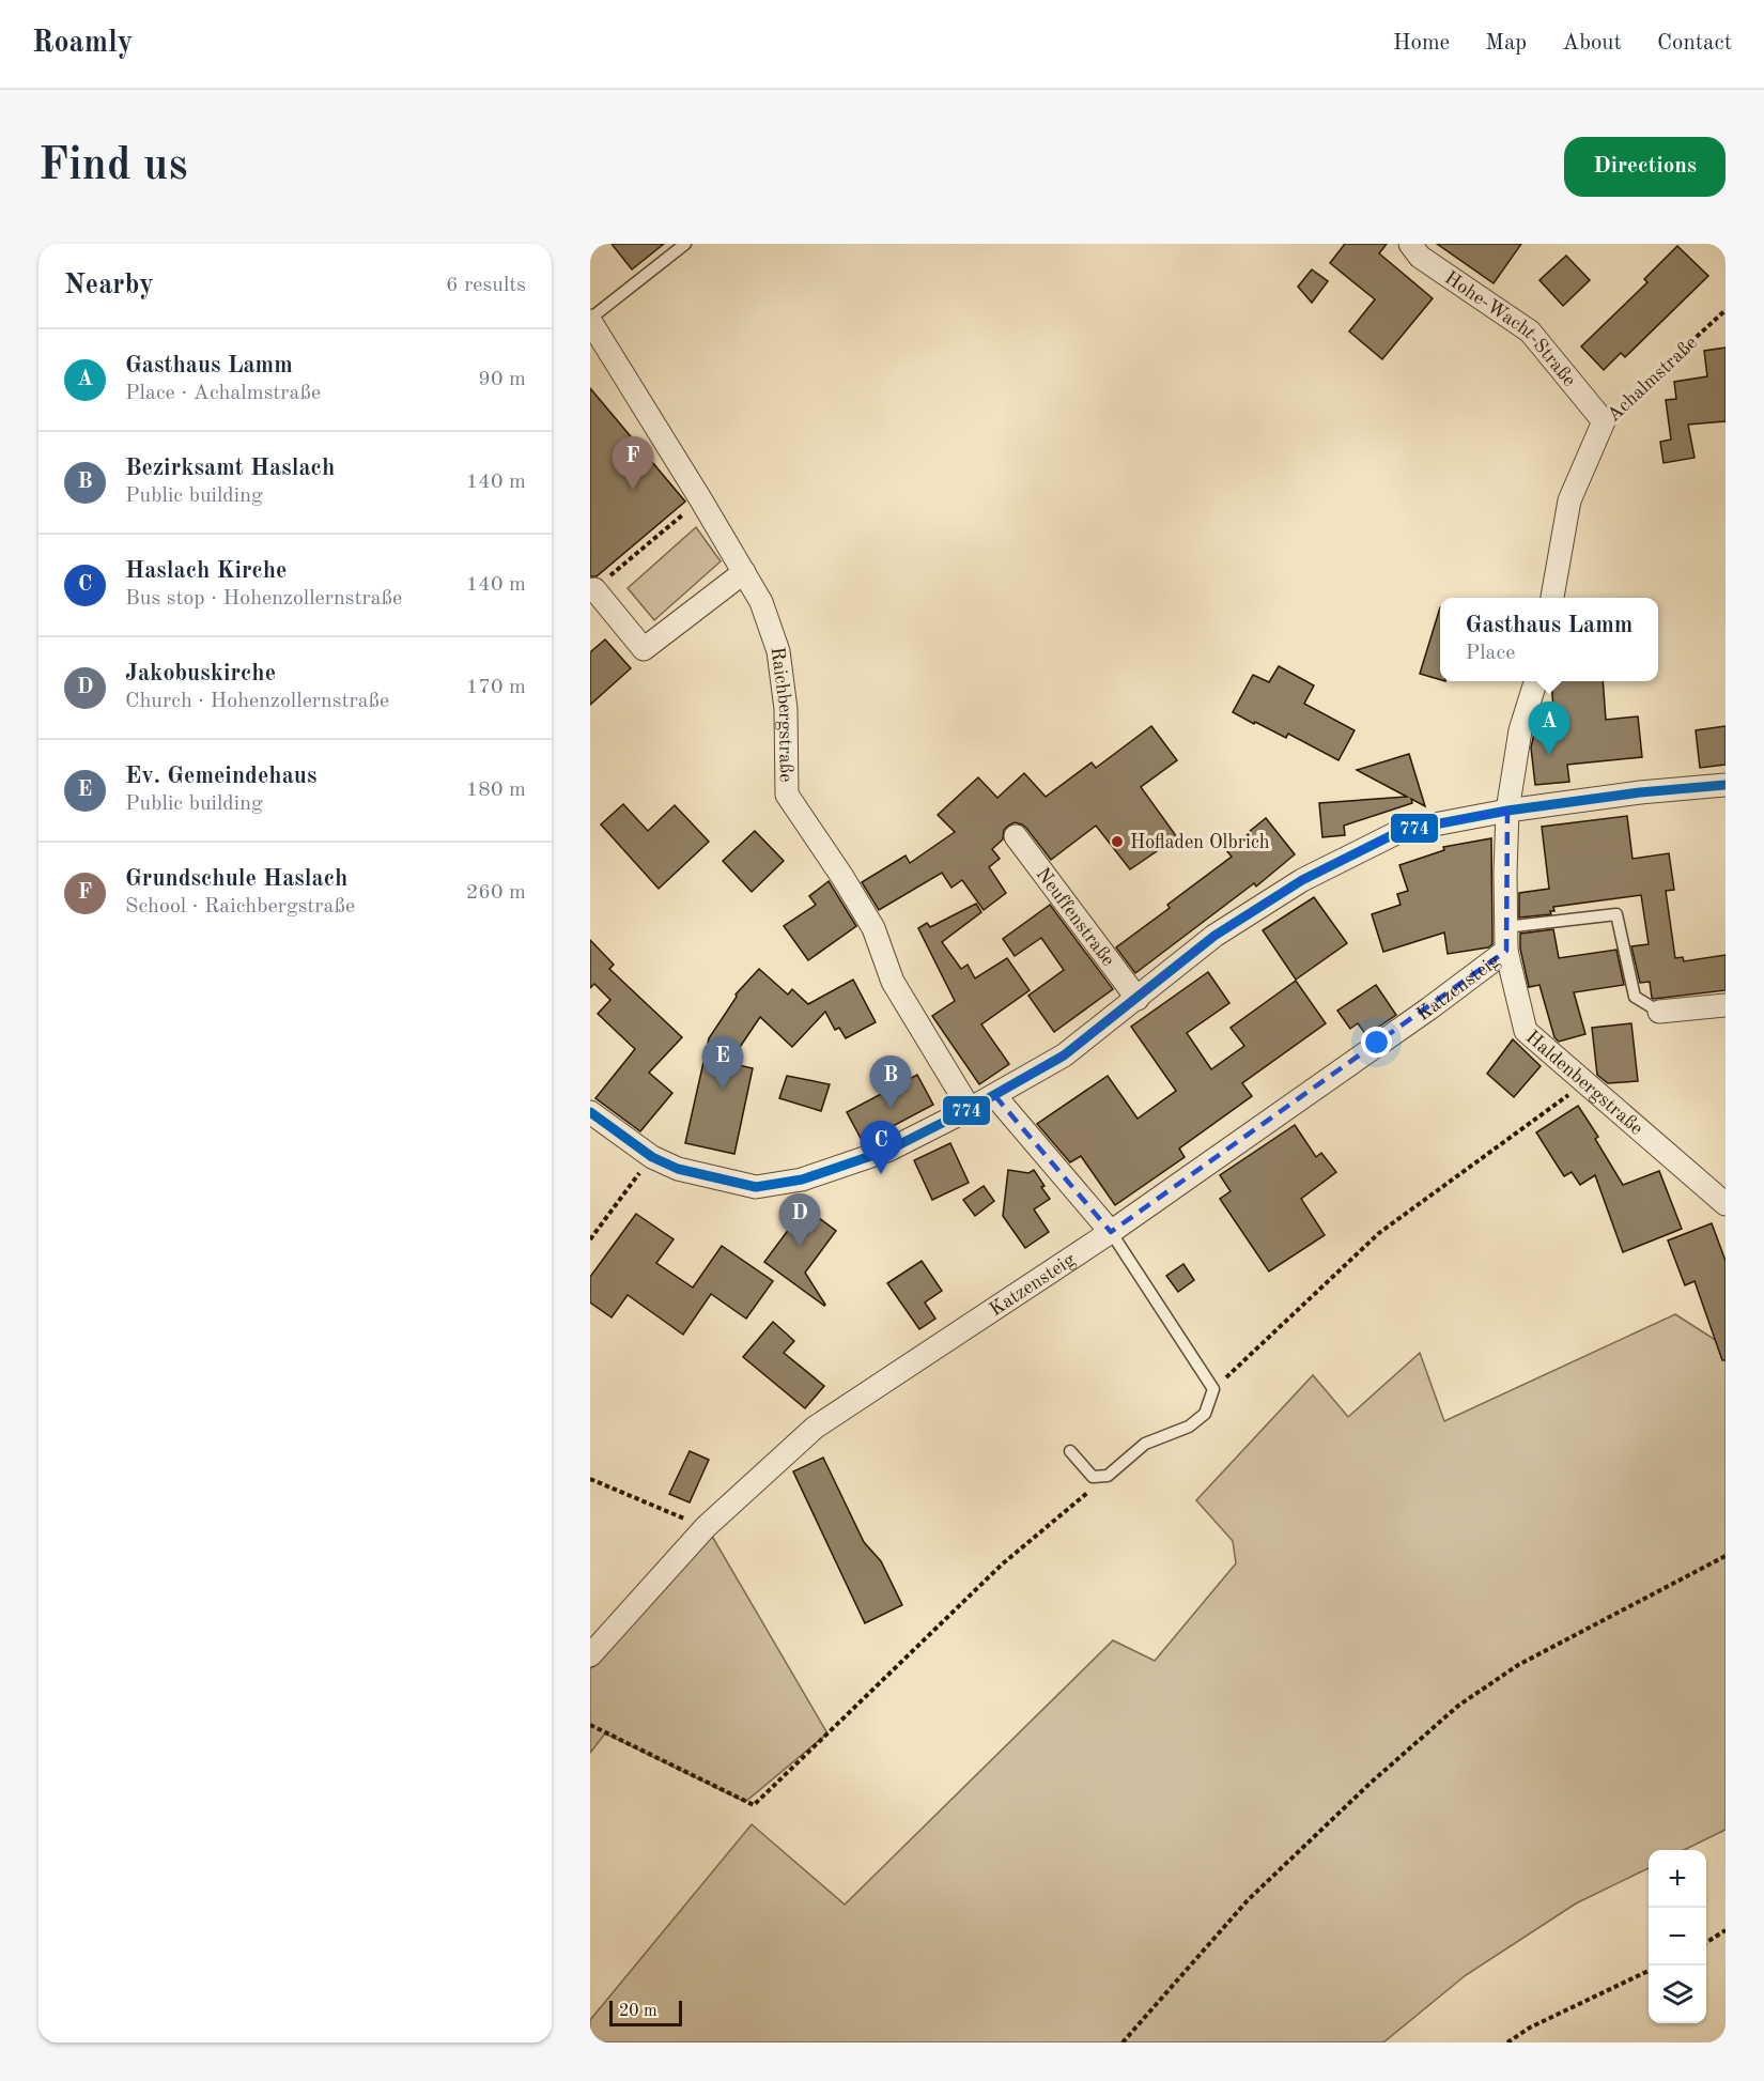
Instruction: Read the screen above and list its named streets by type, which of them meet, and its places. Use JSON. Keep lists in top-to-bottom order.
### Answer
{
  "streets": {
    "street": [
      "Hohe-Wacht-Straße",
      "Achalmstraße",
      "Raichbergstraße",
      "Neuffenstraße",
      "Katzensteig",
      "Haldenbergstraße"
    ]
  },
  "crossings": [
    ["Hohe-Wacht-Straße", "Achalmstraße"],
    ["Katzensteig", "Haldenbergstraße"]
  ],
  "places": ["Hofladen Olbrich"],
  "lines": ["transit line 774"],
  "scale_bar": "20 m",
  "page": {
    "header": "Roamly",
    "nav": [
      "Home",
      "Map",
      "About",
      "Contact"
    ],
    "buttons": "Directions",
    "title": "Find us",
    "heading": ["Nearby", "6 results"],
    "list": [
      {
        "mark": "A",
        "name": "Gasthaus Lamm",
        "note": "Place · Achalmstraße",
        "value": "90 m"
      },
      {
        "mark": "B",
        "name": "Bezirksamt Haslach",
        "note": "Public building",
        "value": "140 m"
      },
      {
        "mark": "C",
        "name": "Haslach Kirche",
        "note": "Bus stop · Hohenzollernstraße",
        "value": "140 m"
      },
      {
        "mark": "D",
        "name": "Jakobuskirche",
        "note": "Church · Hohenzollernstraße",
        "value": "170 m"
      },
      {
        "mark": "E",
        "name": "Ev. Gemeindehaus",
        "note": "Public building",
        "value": "180 m"
      },
      {
        "mark": "F",
        "name": "Grundschule Haslach",
        "note": "School · Raichbergstraße",
        "value": "260 m"
      }
    ],
    "pins": [
      "F",
      "A",
      "E",
      "B",
      "C",
      "D"
    ],
    "popup": ["Gasthaus Lamm", "Place"],
    "map_buttons": ["+", "−"],
    "scale": "20 m"
  }
}
